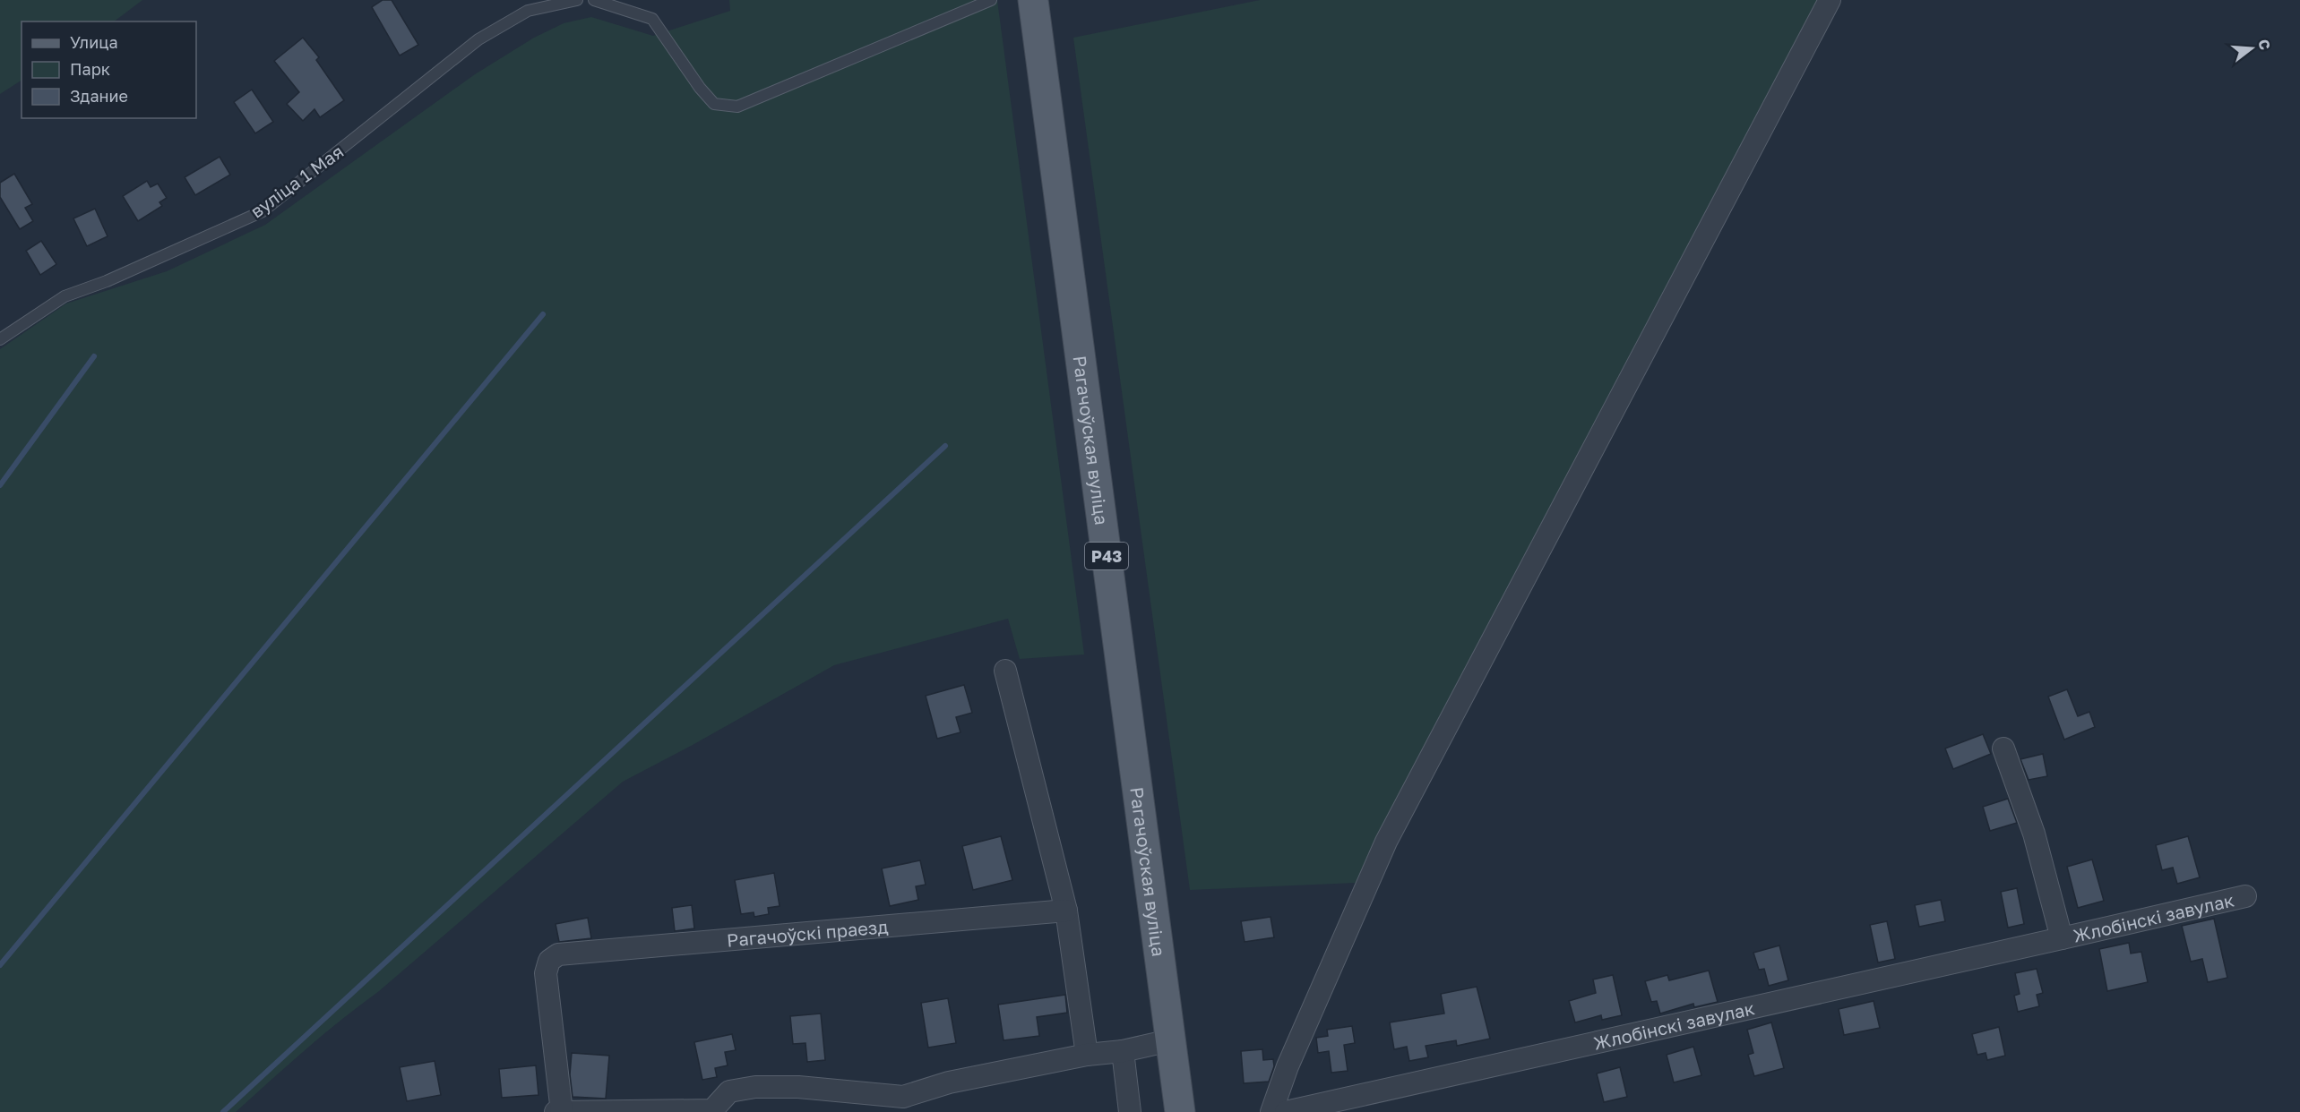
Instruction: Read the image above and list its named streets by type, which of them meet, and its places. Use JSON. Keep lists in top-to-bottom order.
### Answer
{
  "streets": {
    "main road": ["Рагачоўская вуліца", "Р43"],
    "street": ["Жлобінскі завулак", "Рагачоўскі праезд"],
    "lane": ["вуліца 1 Мая"]
  },
  "legend": ["Улица", "Парк", "Здание"],
  "north": "right"
}
